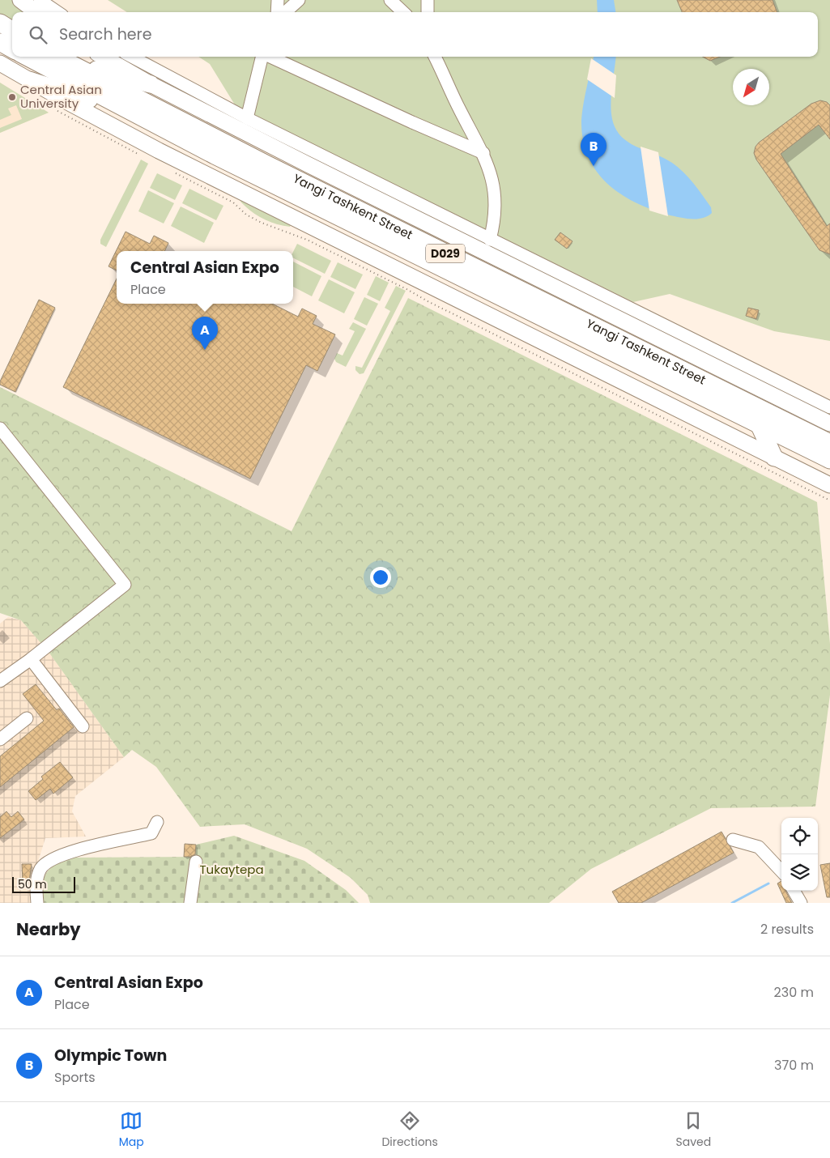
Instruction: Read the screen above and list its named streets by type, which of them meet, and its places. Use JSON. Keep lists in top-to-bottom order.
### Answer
{
  "streets": {
    "highway": ["Yangi Tashkent Street", "D029"]
  },
  "parks": ["Tukaytepa"],
  "places": ["Central Asian University"],
  "scale_bar": "50 m",
  "north": "bottom left",
  "page": {
    "search": "Search here",
    "pins": ["B", "A"],
    "popup": ["Central Asian Expo", "Place"],
    "scale": "50 m",
    "heading": ["Nearby", "2 results"],
    "list": [
      {
        "mark": "A",
        "name": "Central Asian Expo",
        "note": "Place",
        "value": "230 m"
      },
      {
        "mark": "B",
        "name": "Olympic Town",
        "note": "Sports",
        "value": "370 m"
      }
    ],
    "nav": ["Map", "Directions", "Saved"]
  }
}
